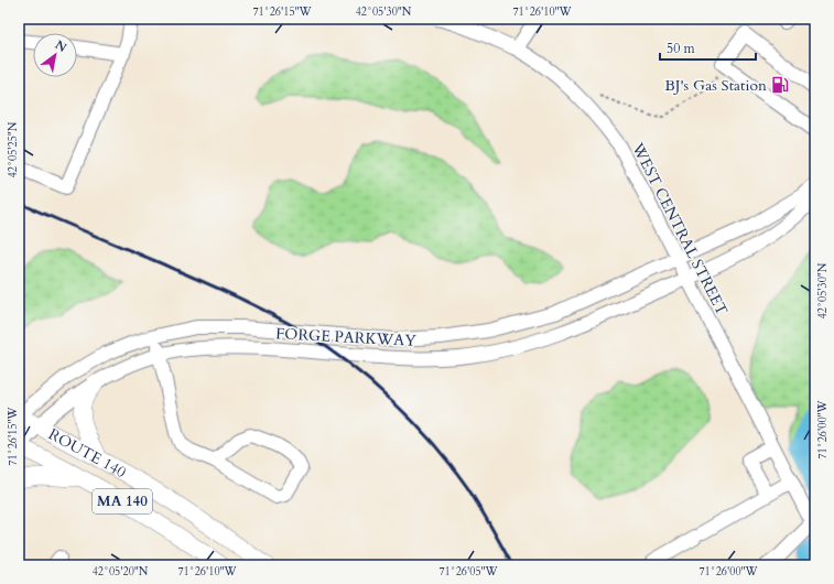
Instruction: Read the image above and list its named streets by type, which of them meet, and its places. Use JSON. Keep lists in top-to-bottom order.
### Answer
{
  "streets": {
    "main road": ["ROUTE 140", "MA 140"],
    "street": ["WEST CENTRAL STREET", "FORGE PARKWAY"]
  },
  "crossings": [
    ["WEST CENTRAL STREET", "FORGE PARKWAY"],
    ["FORGE PARKWAY", "ROUTE 140"]
  ],
  "places": {
    "fuel station": ["BJ's Gas Station"]
  },
  "scale_bar": "50 m",
  "north": "top right",
  "coordinates": [
    "71°26'15\"W",
    "42°05'30\"N",
    "71°26'10\"W",
    "42°05'25\"N",
    "71°26'00\"W",
    "42°05'20\"N",
    "71°26'05\"W"
  ]
}
